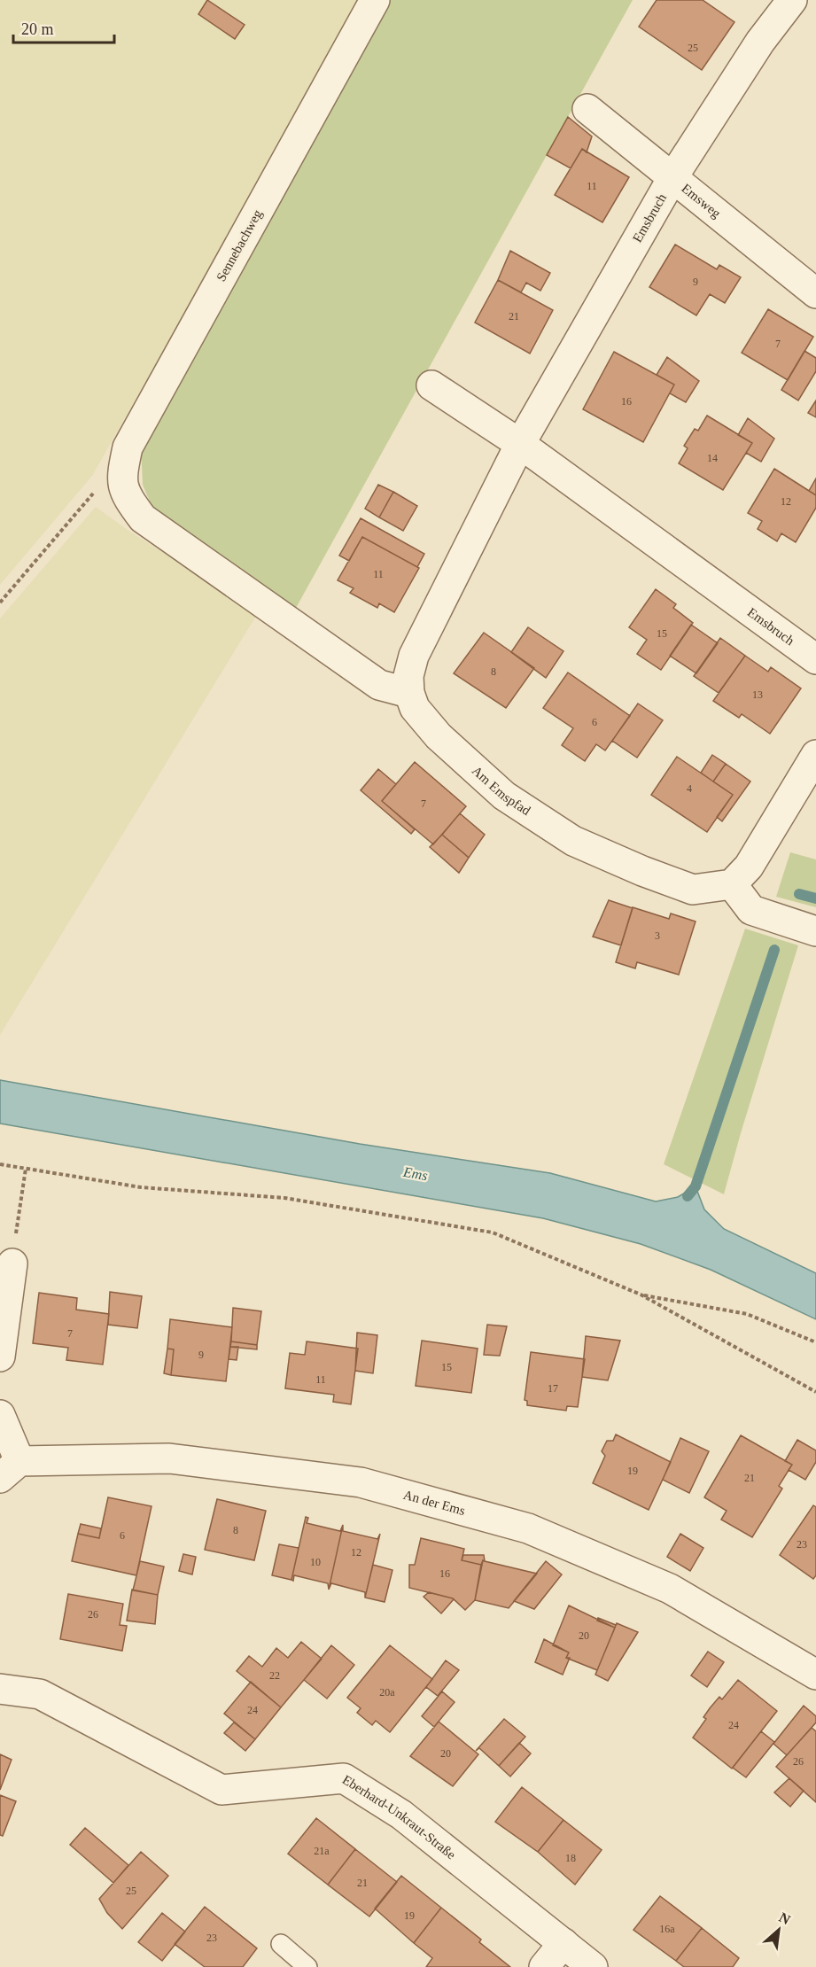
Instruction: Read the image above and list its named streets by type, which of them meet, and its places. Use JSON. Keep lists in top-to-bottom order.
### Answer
{
  "streets": {
    "street": [
      "Emsweg",
      "Emsbruch",
      "Sennebachweg",
      "Am Emspfad",
      "An der Ems",
      "Eberhard-Unkraut-Straße"
    ]
  },
  "crossings": [
    ["Emsweg", "Emsbruch"]
  ],
  "water": ["Ems"],
  "house_numbers": [
    "25",
    "11",
    "9",
    "21",
    "7",
    "16",
    "14",
    "12",
    "11",
    "15",
    "8",
    "13",
    "6",
    "4",
    "7",
    "3",
    "7",
    "9",
    "15",
    "11",
    "17",
    "19",
    "21",
    "8",
    "6",
    "23",
    "12",
    "10",
    "16",
    "26",
    "20",
    "22",
    "20a",
    "24",
    "24",
    "20",
    "26",
    "21a",
    "18",
    "21",
    "25",
    "19",
    "16a",
    "23"
  ],
  "scale_bar": "20 m",
  "north": "top right"
}
